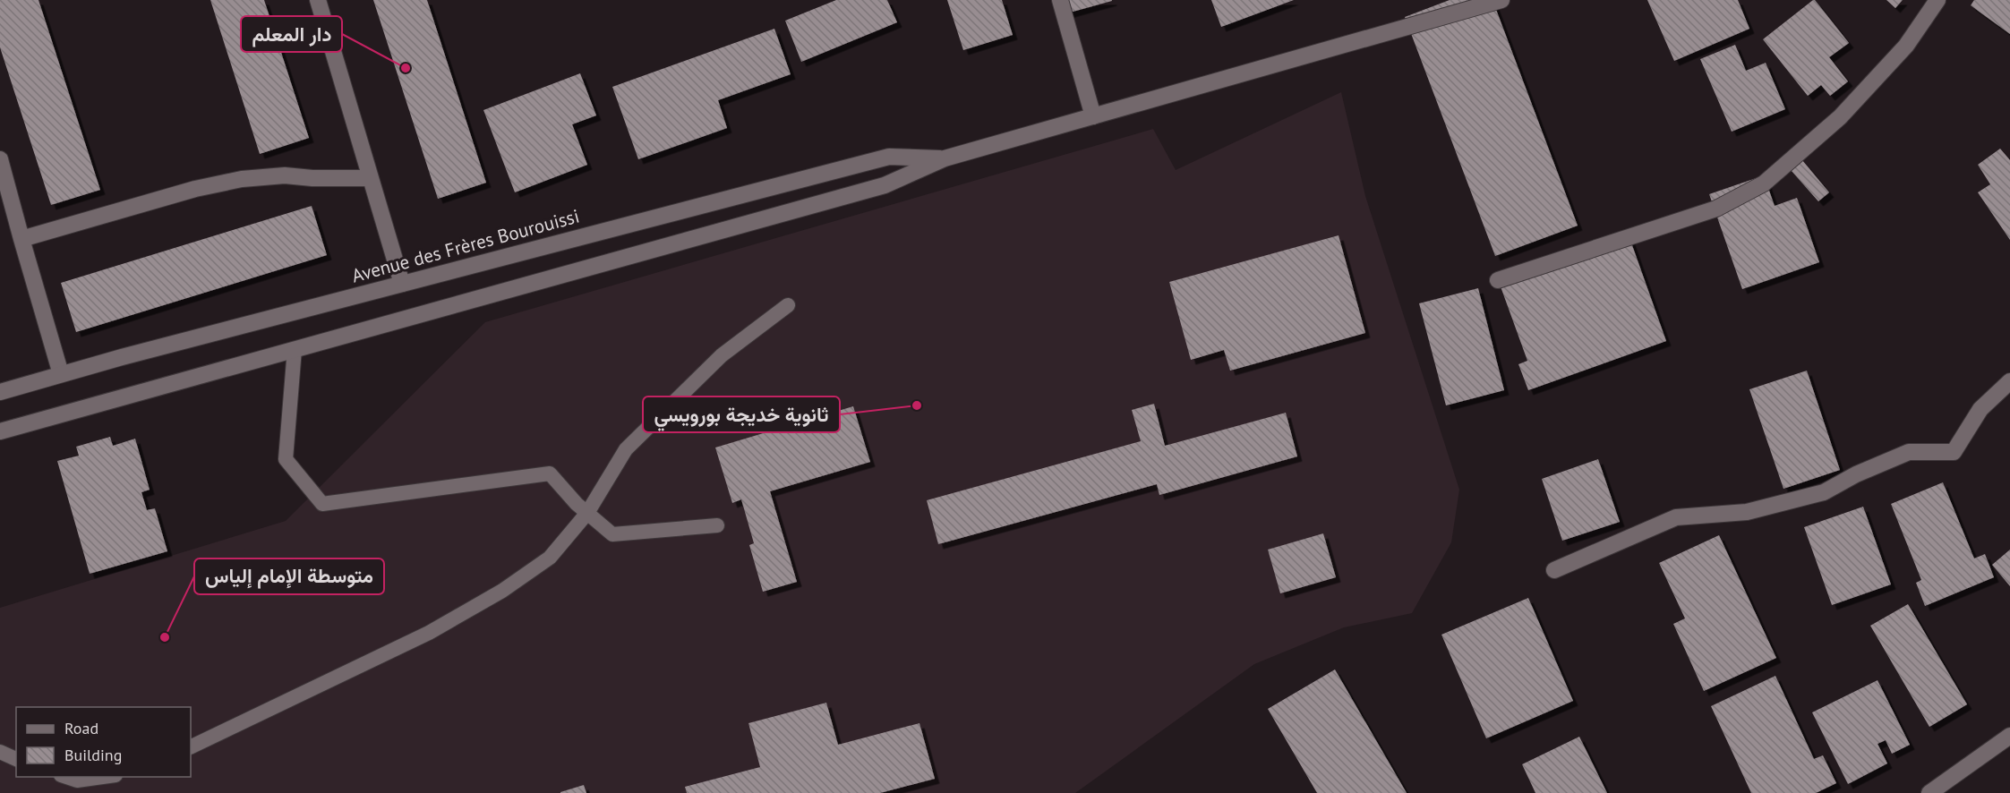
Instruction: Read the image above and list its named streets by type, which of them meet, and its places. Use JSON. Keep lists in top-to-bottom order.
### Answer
{
  "streets": {
    "main road": ["Avenue des Frères Bourouissi"]
  },
  "places": ["دار المعلم", "ثانوية خديجة بورويسي", "متوسطة الإمام إلياس"],
  "legend": ["Road", "Building"]
}
